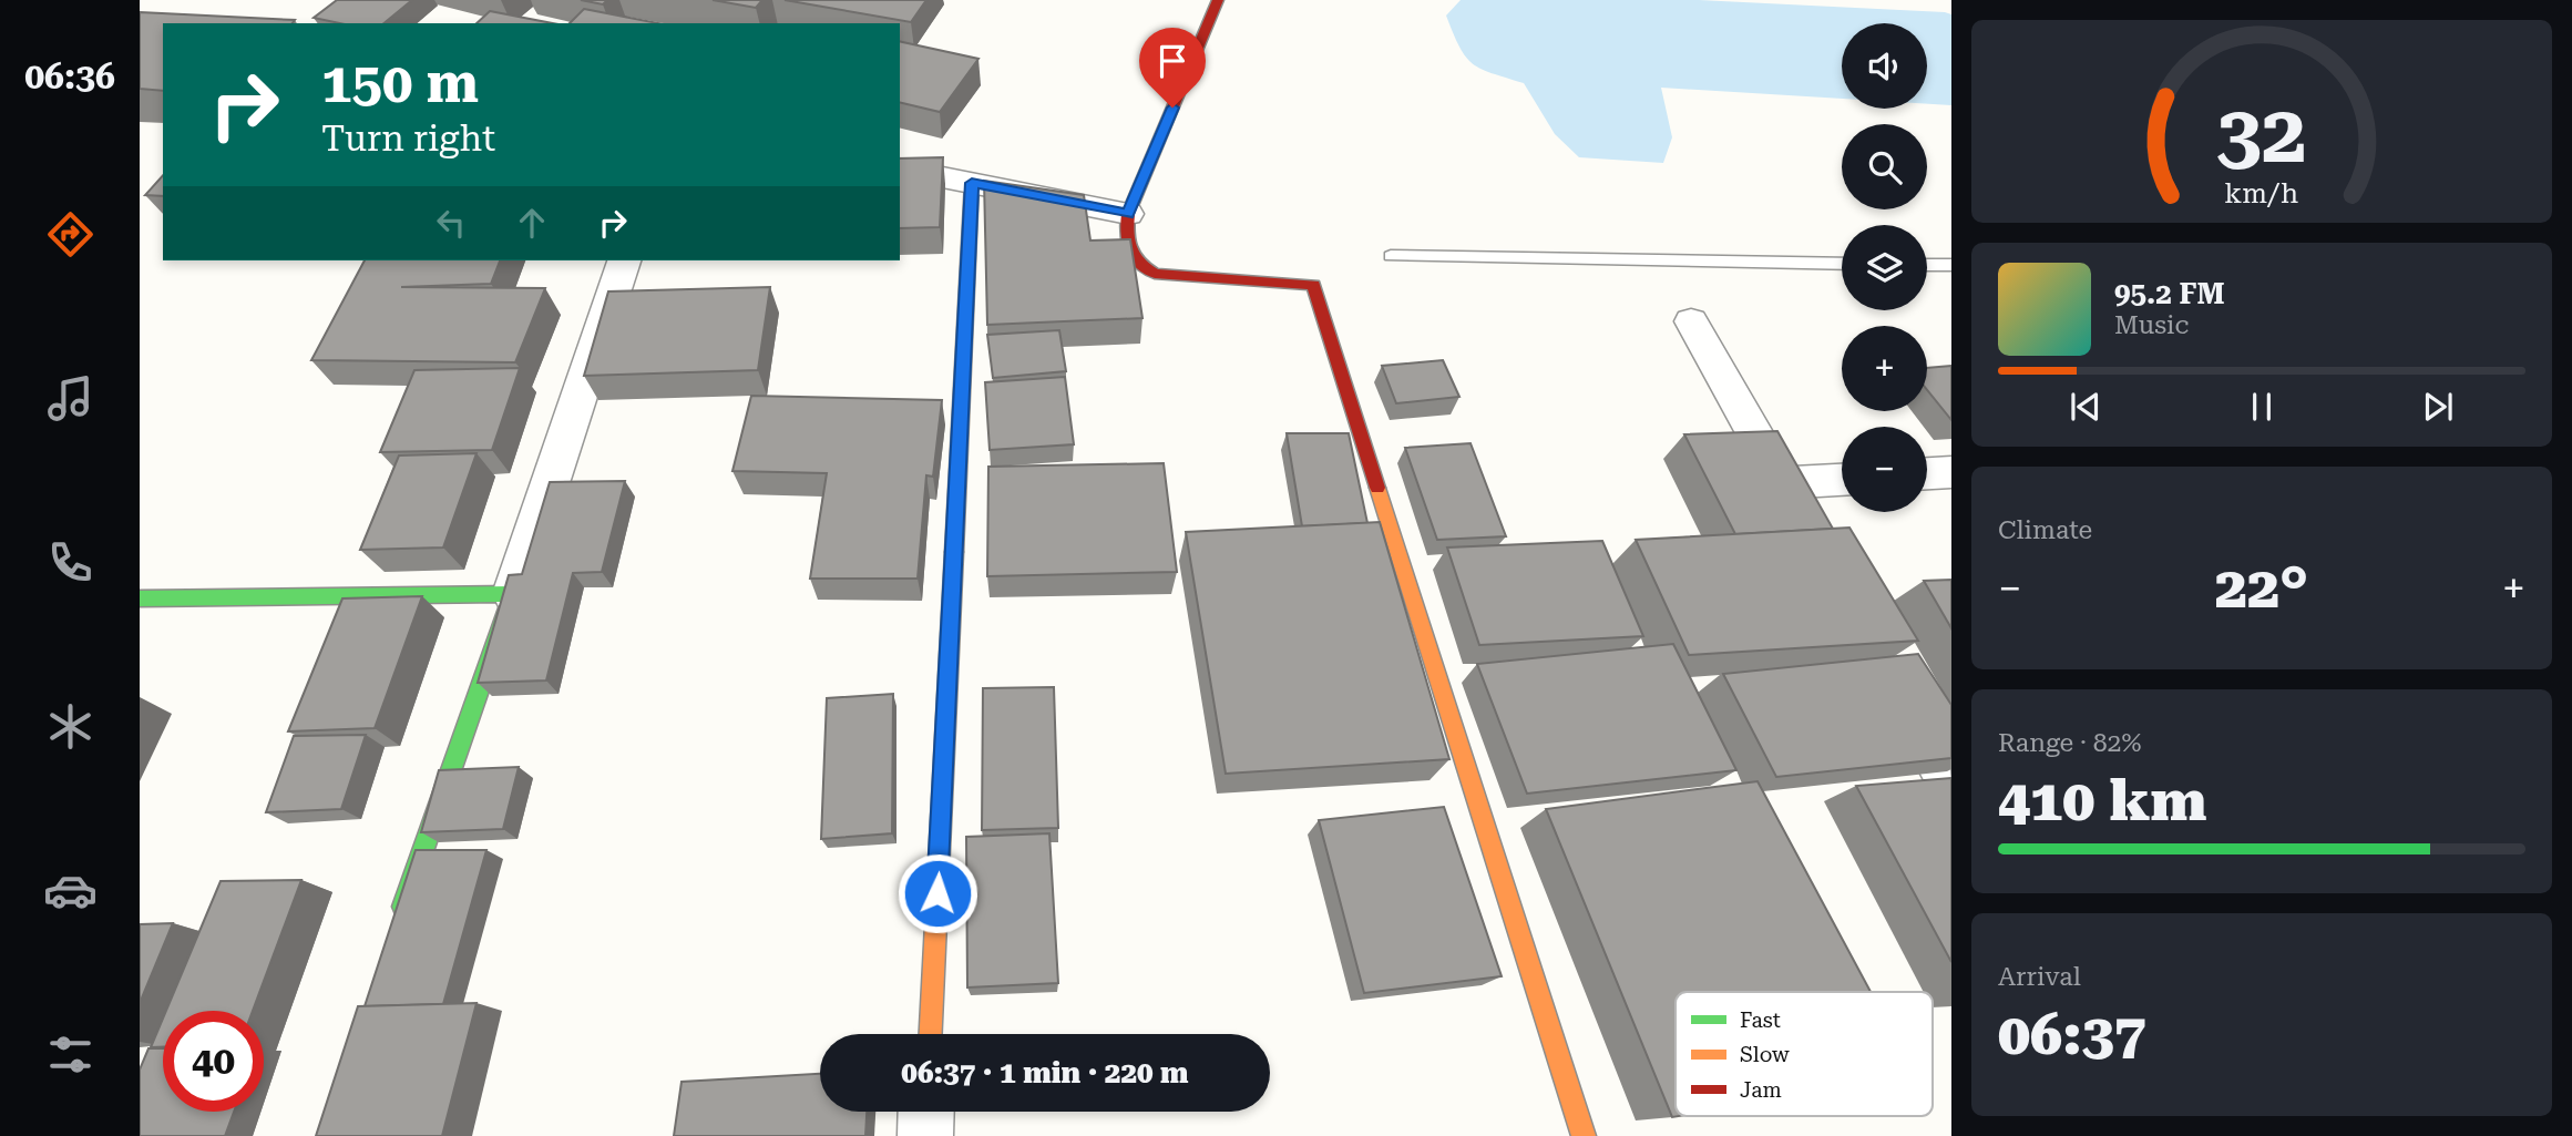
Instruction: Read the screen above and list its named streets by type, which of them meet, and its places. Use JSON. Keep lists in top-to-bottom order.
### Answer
{
  "legend": ["Fast", "Slow", "Jam"],
  "page": {
    "tabs": "06:36",
    "map_buttons": ["+", "−"],
    "turn": ["150 m", "Turn right"],
    "song": ["95.2 FM", "Music"],
    "tile": [
      "Climate",
      ["Range · 82%", "410 km"],
      ["Arrival", "06:37"]
    ],
    "heat": ["−", "22°", "+"],
    "limit": "40",
    "trip": "06:37 · 1 min · 220 m",
    "gauge": ["32", "km/h"]
  }
}
